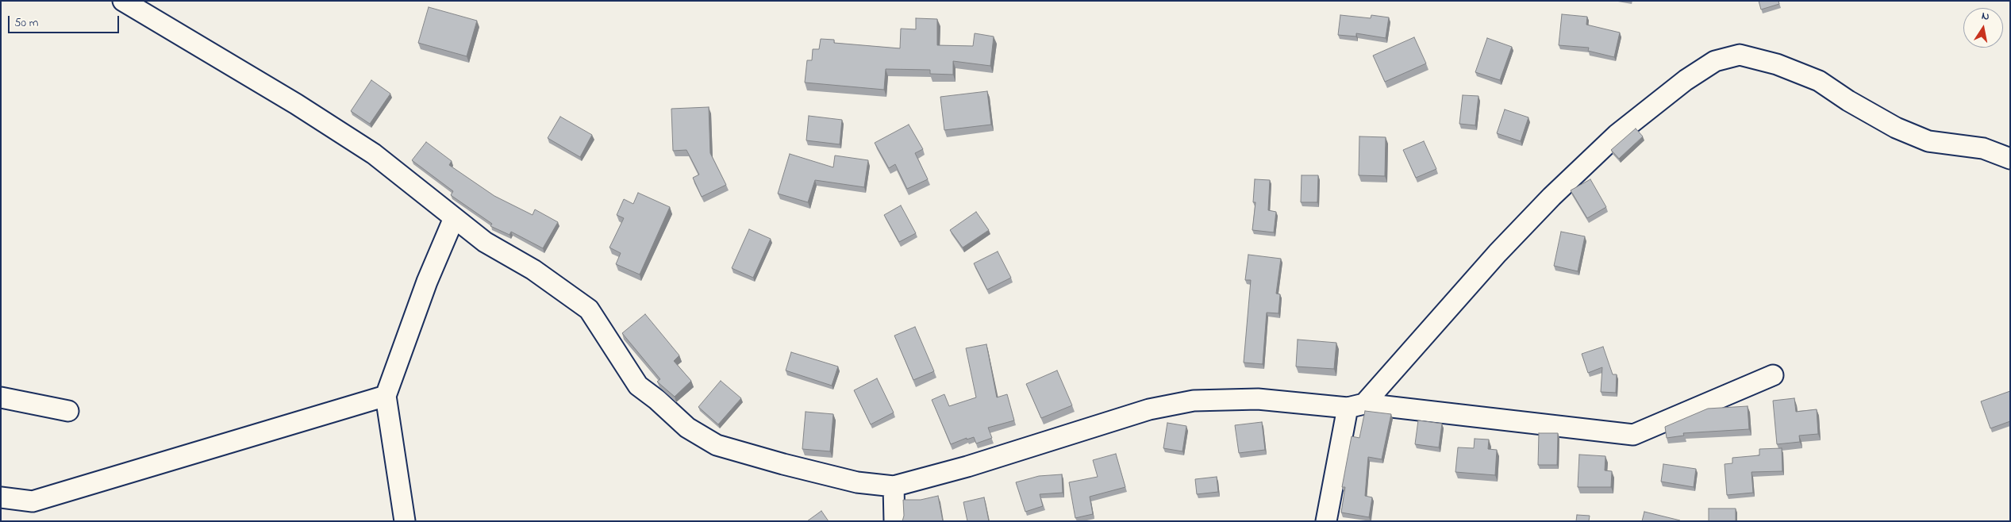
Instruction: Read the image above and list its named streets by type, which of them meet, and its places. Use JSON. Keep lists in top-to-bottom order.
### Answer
{
  "scale_bar": "50 m",
  "north": "top"
}
